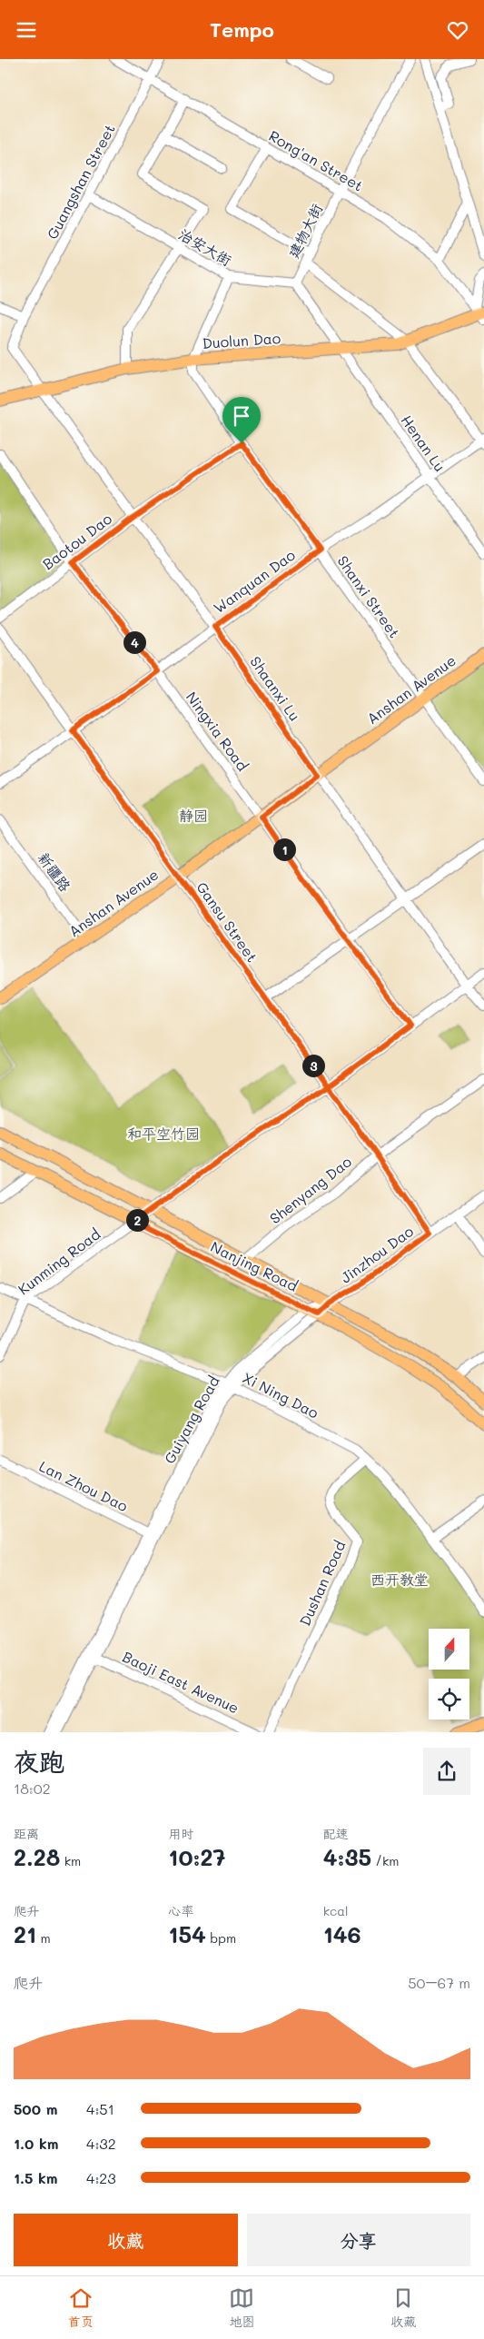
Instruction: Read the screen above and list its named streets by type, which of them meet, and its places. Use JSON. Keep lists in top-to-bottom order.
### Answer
{
  "streets": {
    "main road": ["Duolun Dao", "Anshan Avenue", "Nanjing Road"],
    "street": [
      "Rong'an Street",
      "Guangshan Street",
      "建物大街",
      "治安大街",
      "Henan Lu",
      "Baotou Dao",
      "Wanquan Dao",
      "Shanxi Street",
      "Shaanxi Lu",
      "Ningxia Road",
      "新疆路",
      "Gansu Street",
      "Shenyang Dao",
      "Jinzhou Dao",
      "Kunming Road",
      "Xi Ning Dao",
      "Guiyang Road",
      "Lan Zhou Dao",
      "Dushan Road",
      "Baoji East Avenue"
    ]
  },
  "crossings": [
    ["Rong'an Street", "Guangshan Street"],
    ["Rong'an Street", "建物大街"],
    ["Rong'an Street", "Duolun Dao"],
    ["Guangshan Street", "治安大街"],
    ["Guangshan Street", "Duolun Dao"],
    ["Guangshan Street", "Shaanxi Lu"],
    ["建物大街", "治安大街"],
    ["Duolun Dao", "Henan Lu"],
    ["Duolun Dao", "Shanxi Street"],
    ["Duolun Dao", "Shaanxi Lu"],
    ["Henan Lu", "Wanquan Dao"],
    ["Baotou Dao", "Shanxi Street"],
    ["Baotou Dao", "Shaanxi Lu"],
    ["Baotou Dao", "Ningxia Road"],
    ["Wanquan Dao", "Shanxi Street"],
    ["Wanquan Dao", "Shaanxi Lu"],
    ["Wanquan Dao", "Ningxia Road"],
    ["Wanquan Dao", "Gansu Street"],
    ["Shanxi Street", "Anshan Avenue"],
    ["Shaanxi Lu", "Anshan Avenue"],
    ["Shaanxi Lu", "Kunming Road"],
    ["Anshan Avenue", "Ningxia Road"],
    ["Anshan Avenue", "新疆路"],
    ["Anshan Avenue", "Gansu Street"],
    ["Ningxia Road", "Kunming Road"],
    ["Gansu Street", "Shenyang Dao"],
    ["Gansu Street", "Jinzhou Dao"],
    ["Gansu Street", "Kunming Road"],
    ["Shenyang Dao", "Nanjing Road"],
    ["Jinzhou Dao", "Nanjing Road"],
    ["Jinzhou Dao", "Guiyang Road"],
    ["Kunming Road", "Nanjing Road"],
    ["Kunming Road", "Xi Ning Dao"],
    ["Nanjing Road", "Guiyang Road"],
    ["Xi Ning Dao", "Guiyang Road"],
    ["Xi Ning Dao", "Dushan Road"],
    ["Guiyang Road", "Lan Zhou Dao"],
    ["Guiyang Road", "Baoji East Avenue"]
  ],
  "parks": ["静园", "和平空竹园", "西开教堂"],
  "north": "top",
  "page": {
    "header": "Tempo",
    "pins": [
      "4",
      "1",
      "3",
      "2"
    ],
    "heading": ["夜跑", "18:02"],
    "stats": [
      ["距离", "2.28 km"],
      ["用时", "10:27"],
      ["配速", "4:35 /km"],
      ["爬升", "21 m"],
      ["心率", "154 bpm"],
      ["kcal", "146"]
    ],
    "chart": ["爬升", "50–67 m"],
    "list": [
      {
        "name": "500 m",
        "note": "4:51"
      },
      {
        "name": "1.0 km",
        "note": "4:32"
      },
      {
        "name": "1.5 km",
        "note": "4:23"
      }
    ],
    "buttons": ["收藏", "分享"],
    "tabs": ["首页", "地图", "收藏"]
  }
}
